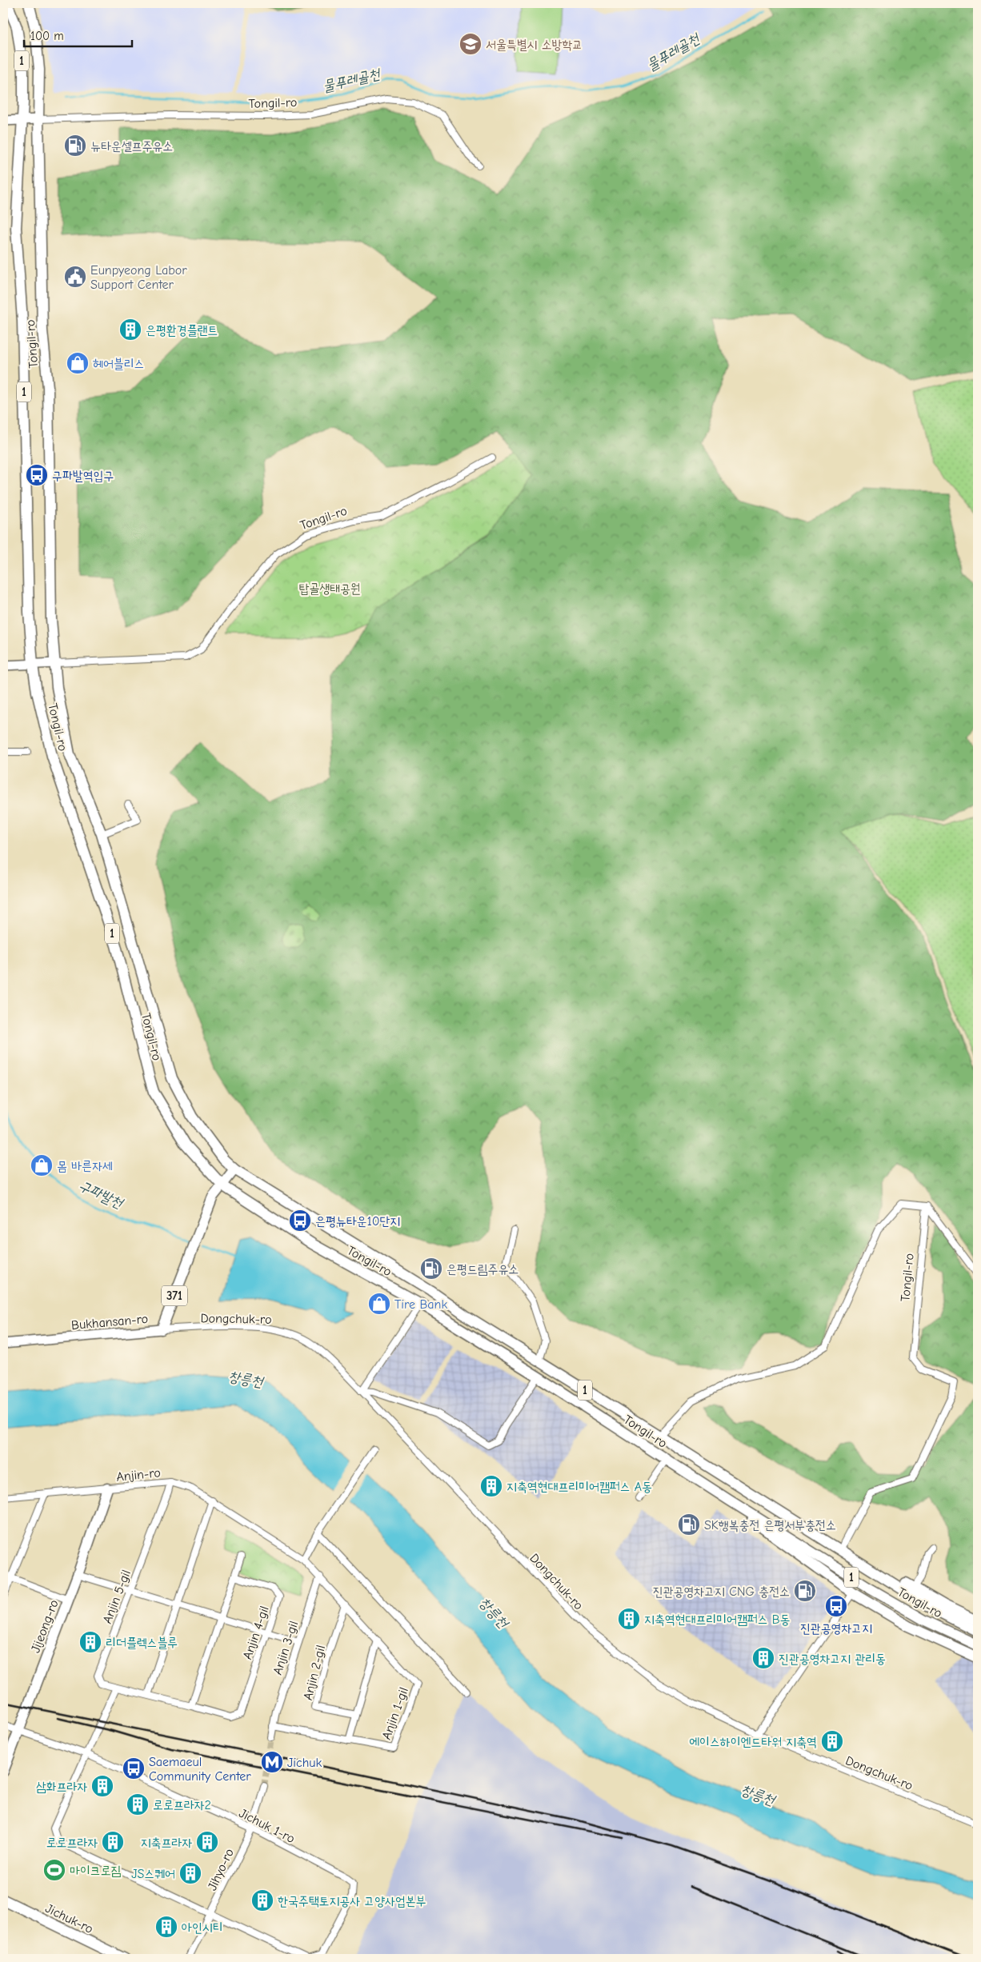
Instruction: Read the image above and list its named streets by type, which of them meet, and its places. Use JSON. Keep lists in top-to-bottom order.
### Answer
{
  "streets": {
    "main road": [
      "1",
      "Tongil-ro",
      "371",
      "Bukhansan-ro",
      "Jijeong-ro",
      "Jichuk-ro"
    ],
    "street": [
      "Dongchuk-ro",
      "Anjin-ro",
      "Anjin 5-gil",
      "Anjin 4-gil",
      "Anjin 3-gil",
      "Anjin 2-gil",
      "Anjin 1-gil",
      "Jichuk 1-ro",
      "Jihyo-ro"
    ]
  },
  "crossings": [
    ["Tongil-ro", "Bukhansan-ro"],
    ["Dongchuk-ro", "Bukhansan-ro"],
    ["Anjin-ro", "Anjin 5-gil"],
    ["Anjin-ro", "Jijeong-ro"],
    ["Anjin-ro", "Anjin 3-gil"],
    ["Anjin-ro", "Anjin 1-gil"],
    ["Anjin 5-gil", "Anjin 4-gil"],
    ["Jijeong-ro", "Jichuk 1-ro"],
    ["Anjin 3-gil", "Anjin 1-gil"],
    ["Anjin 2-gil", "Anjin 1-gil"],
    ["Jichuk 1-ro", "Jihyo-ro"]
  ],
  "water": ["물푸레골천", "구파발천", "창릉천"],
  "parks": ["탑골생태공원"],
  "places": {
    "school or university": ["서울특별시 소방학교"],
    "fuel station": [
      "뉴타운셀프주유소",
      "은평드림주유소",
      "SK행복충전 은평서부충전소",
      "진관공영차고지 CNG 충전소"
    ],
    "public building": ["Eunpyeong Labor Support Center"],
    "building": [
      "은평환경플랜트",
      "지축역현대프리미어캠퍼스 A동",
      "지축역현대프리미어캠퍼스 B동",
      "리더플렉스블루",
      "진관공영차고지 관리동",
      "에이스하이엔드타워 지축역",
      "삼화프라자",
      "로로프라자2",
      "로로프라자",
      "지축프라자",
      "JS스퀘어",
      "한국주택토지공사 고양사업본부",
      "아인시티"
    ],
    "shop": ["헤어블리스", "몸 바른자세", "Tire Bank"],
    "bus stop": [
      "구파발역입구",
      "은평뉴타운10단지",
      "진관공영차고지",
      "Saemaeul Community Center"
    ],
    "metro station": ["Jichuk"],
    "sports": ["마이크로짐"]
  },
  "scale_bar": "100 m"
}
